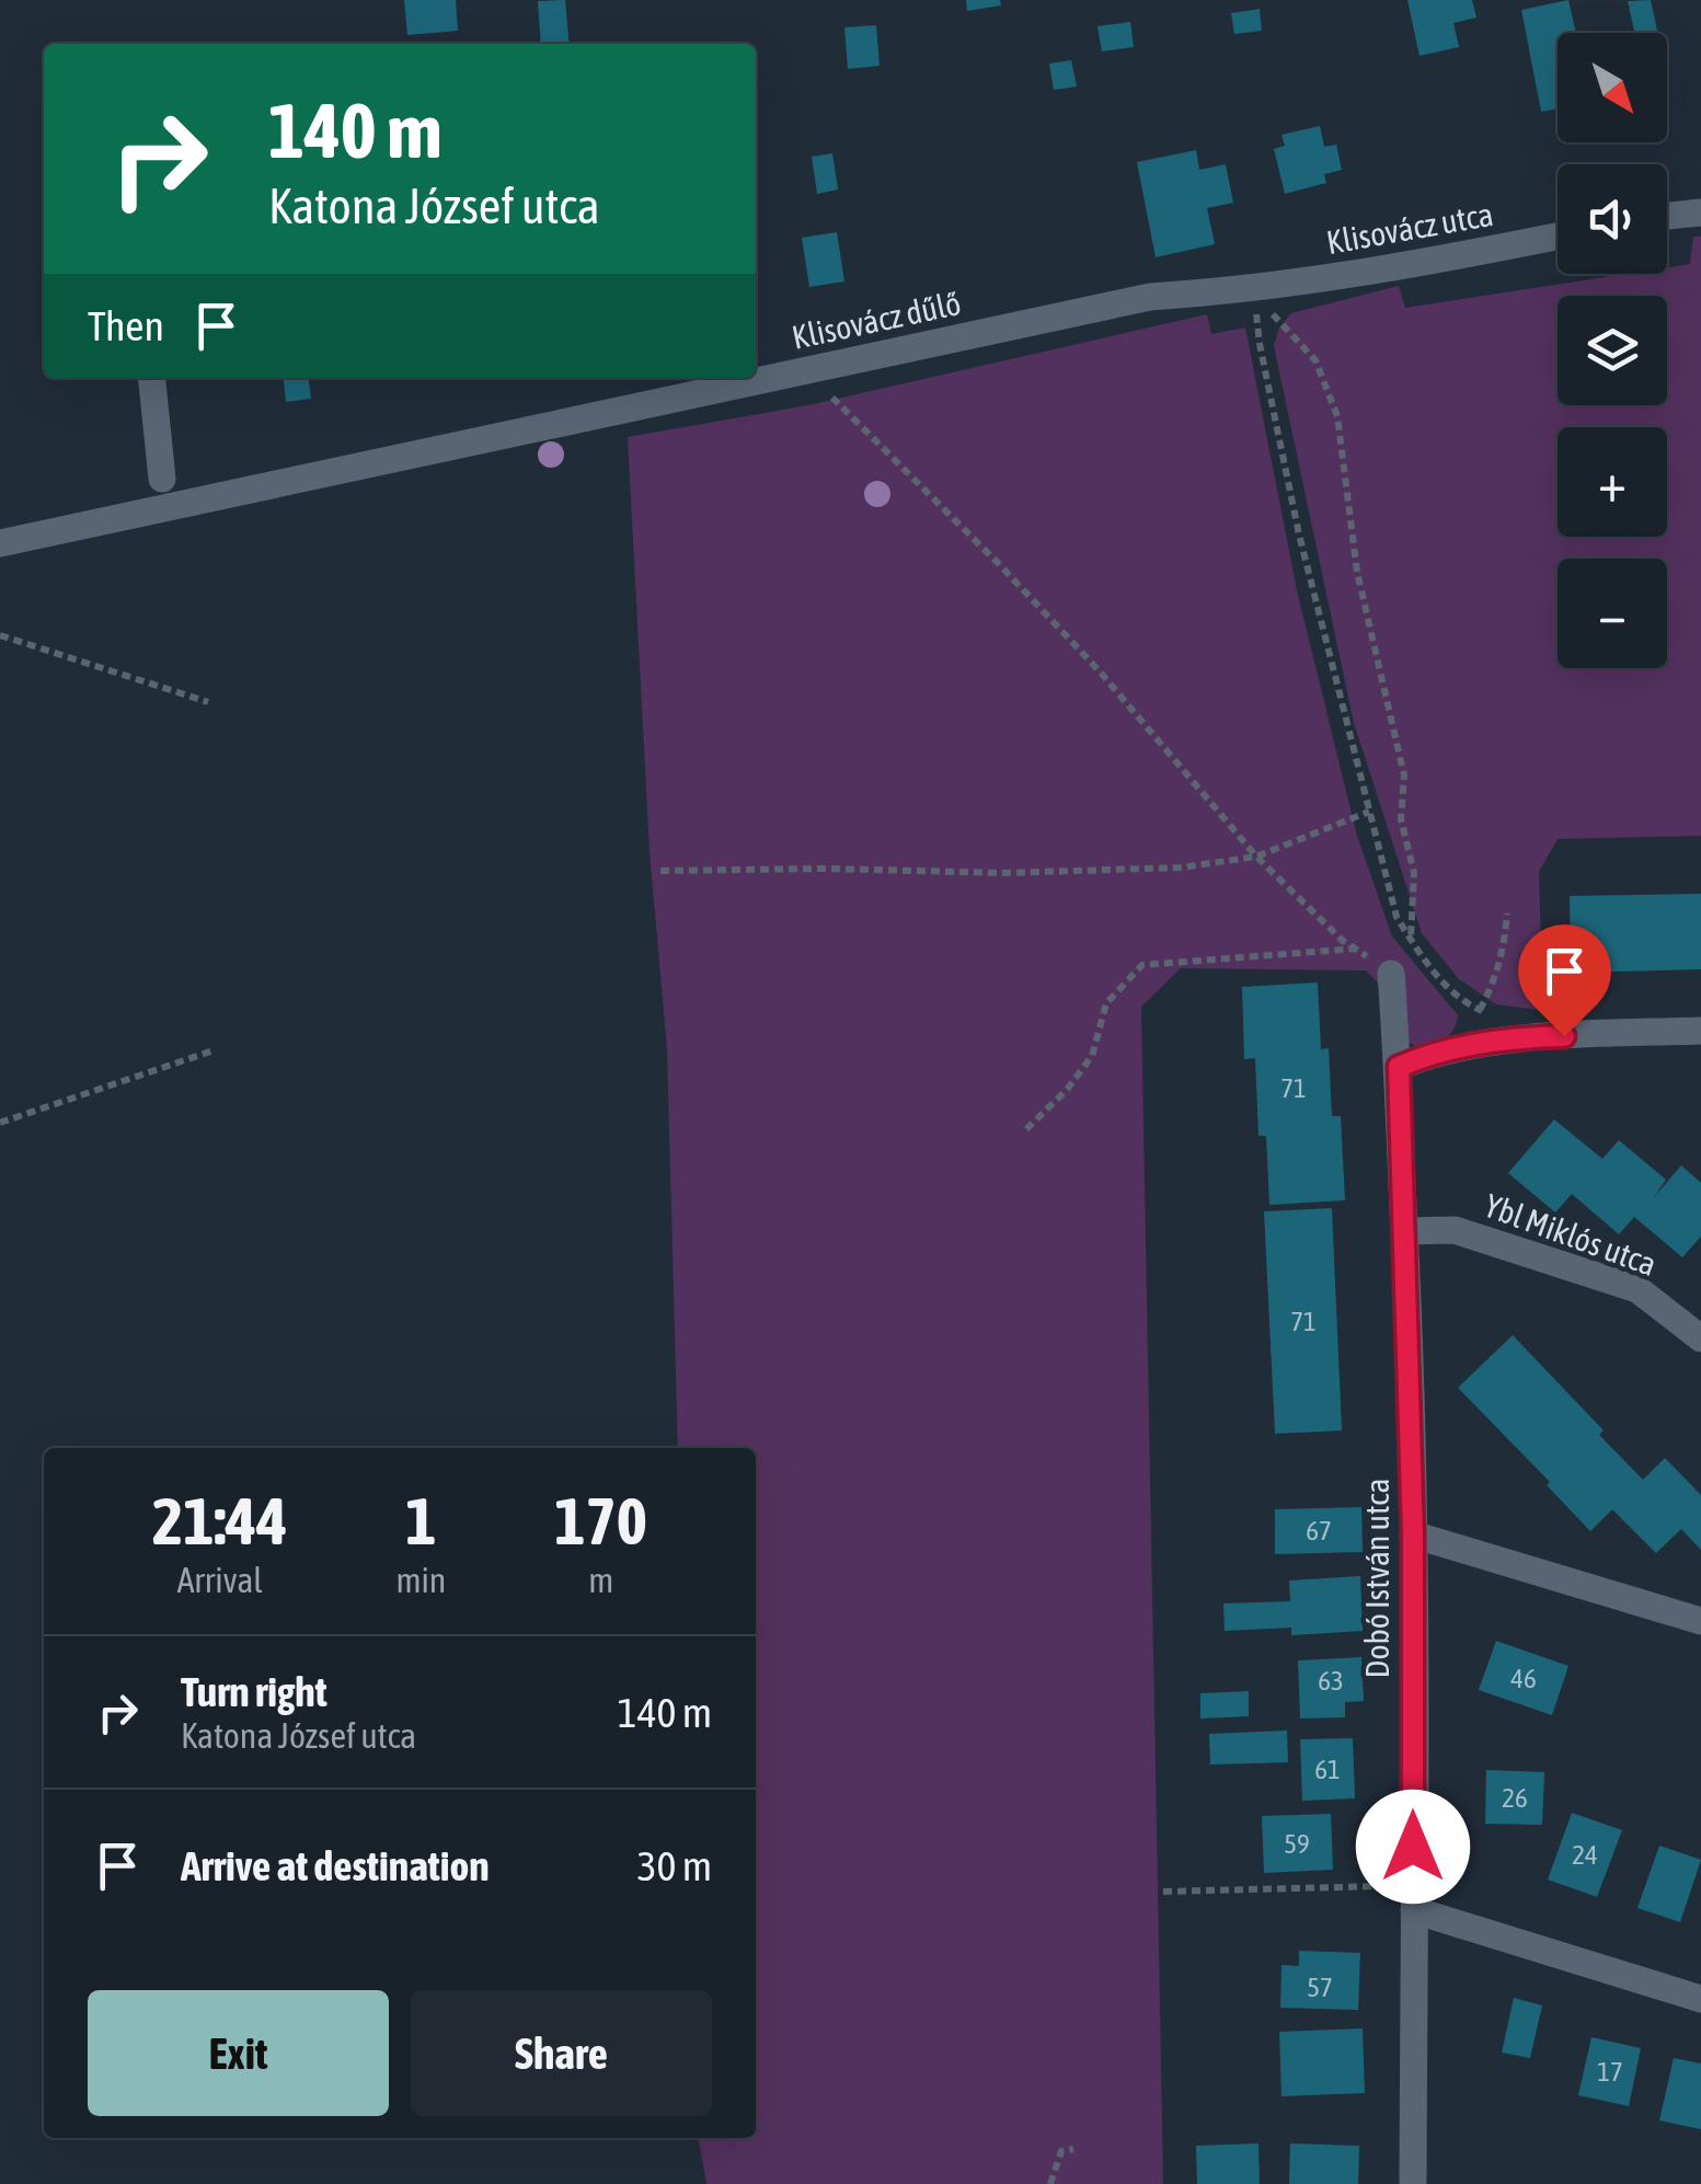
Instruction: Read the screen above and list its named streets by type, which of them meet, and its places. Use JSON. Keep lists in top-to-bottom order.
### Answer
{
  "streets": {
    "street": [
      "Klisovácz utca",
      "Klisovácz dűlő",
      "Ybl Miklós utca",
      "Dobó István utca"
    ]
  },
  "crossings": [
    ["Klisovácz utca", "Klisovácz dűlő"],
    ["Ybl Miklós utca", "Dobó István utca"]
  ],
  "house_numbers": [
    "71",
    "71",
    "67",
    "46",
    "63",
    "61",
    "26",
    "59",
    "24",
    "57",
    "17"
  ],
  "north": "bottom right",
  "page": {
    "map_buttons": ["+", "−"],
    "turn": ["140 m", "Katona József utca"],
    "then": "Then",
    "eta": [
      "21:44",
      "Arrival",
      "1",
      "min",
      "170",
      "m"
    ],
    "list": [
      {
        "name": "Turn right",
        "note": "Katona József utca",
        "value": "140 m"
      },
      {
        "name": "Arrive at destination",
        "value": "30 m"
      }
    ],
    "buttons": ["Exit", "Share"]
  }
}
